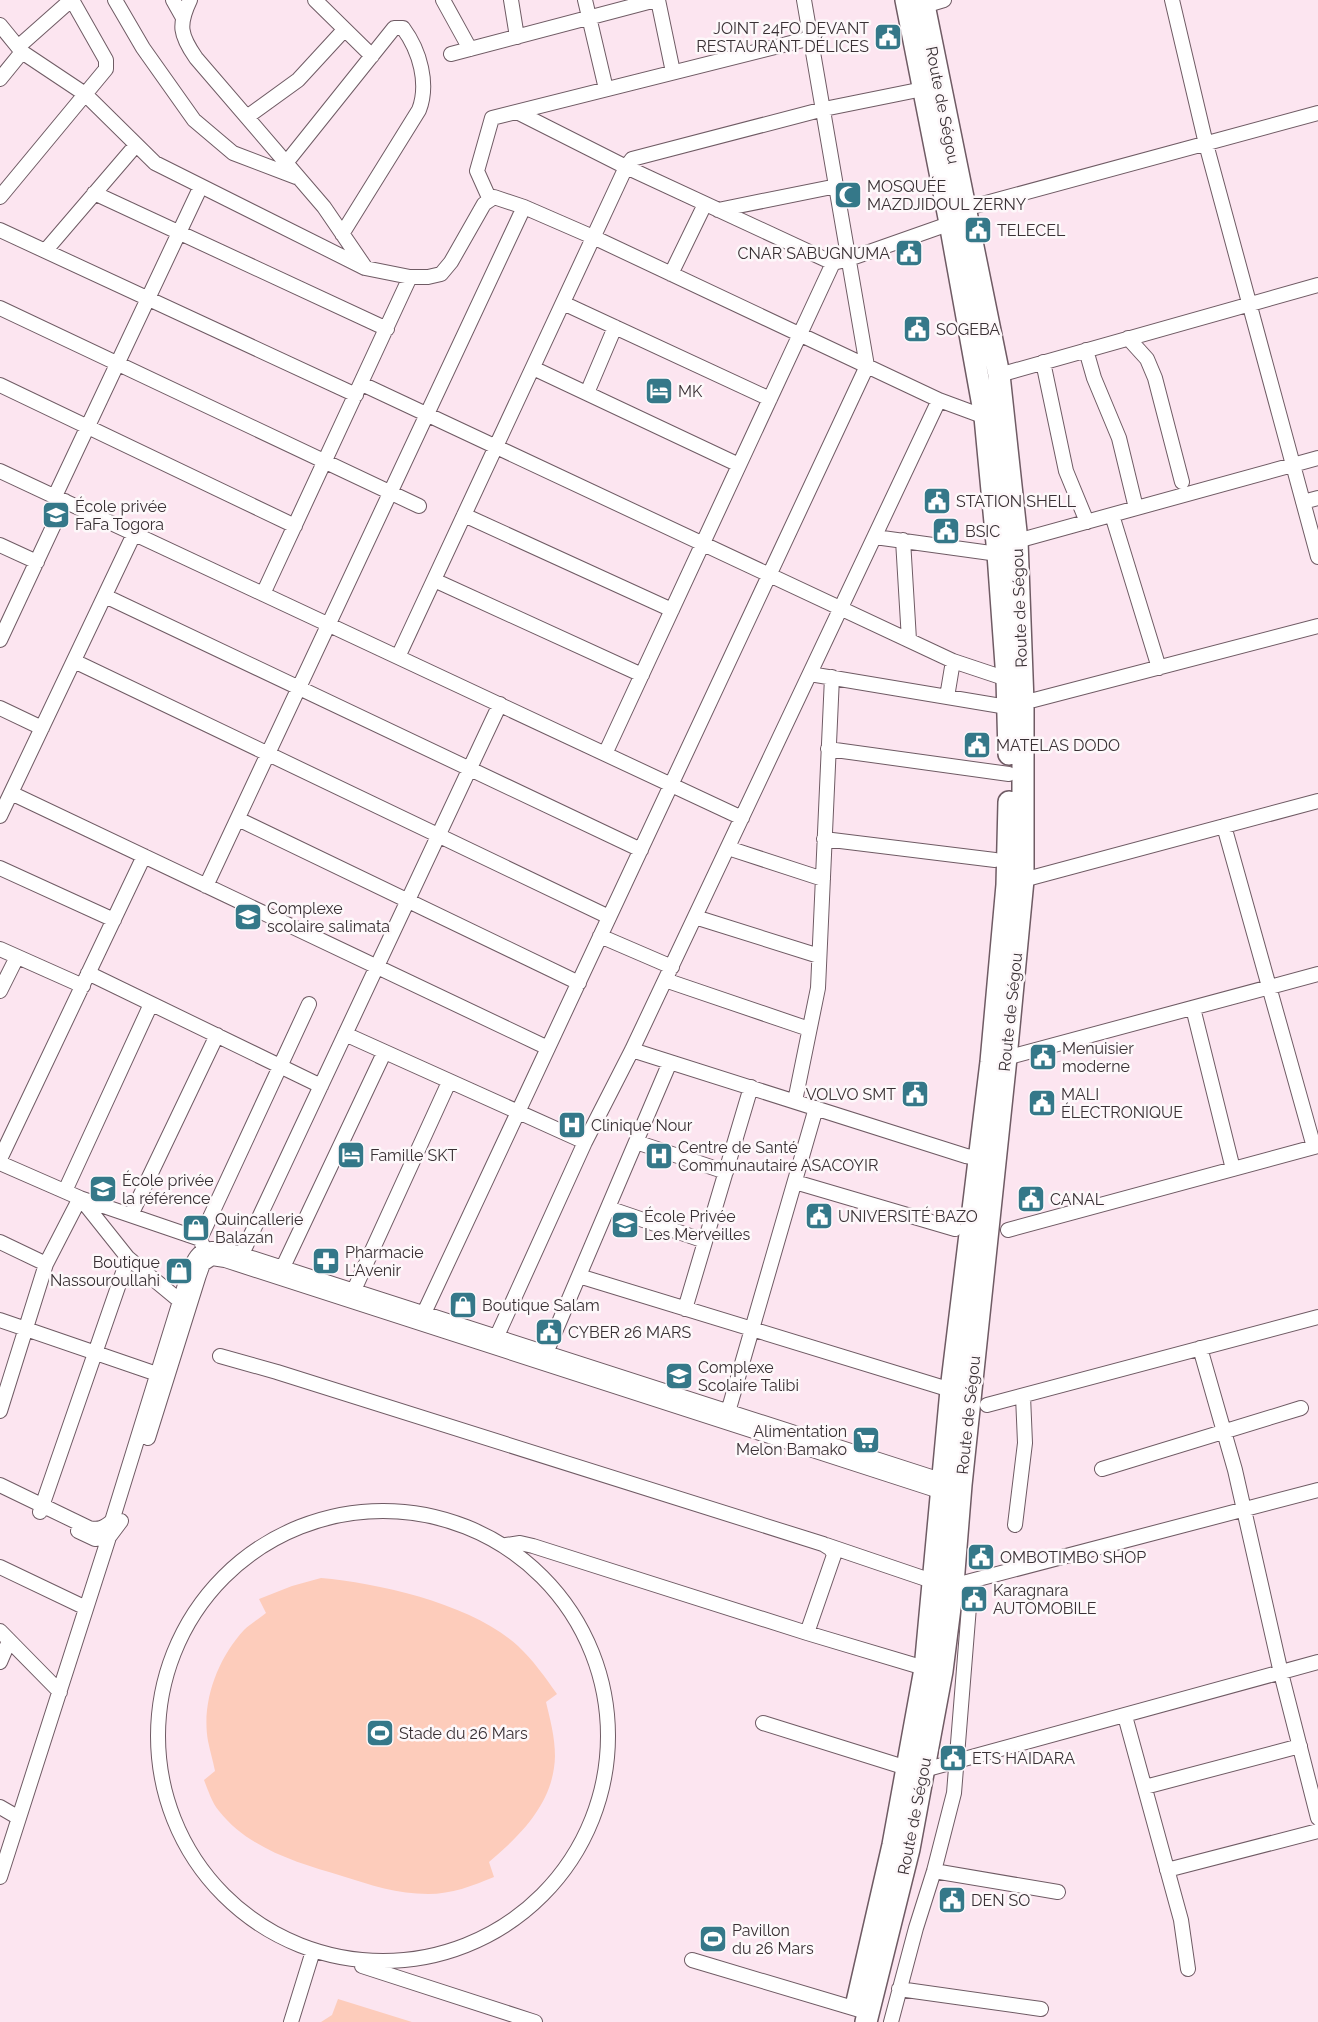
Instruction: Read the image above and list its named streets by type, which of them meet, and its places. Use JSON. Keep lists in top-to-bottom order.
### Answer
{
  "streets": {
    "highway": ["Route de Ségou"]
  },
  "places": {
    "public building": [
      "JOINT 24FO DEVANT RESTAURANT DÉLICES",
      "TELECEL",
      "CNAR SABUGNUMA",
      "SOGEBA",
      "STATION SHELL",
      "BSIC",
      "MATELAS DODO",
      "Menuisier moderne",
      "VOLVO SMT",
      "MALI ÉLECTRONIQUE",
      "CANAL",
      "UNIVERSITÉ BAZO",
      "CYBER 26 MARS",
      "OMBOTIMBO SHOP",
      "Karagnara AUTOMOBILE",
      "ETS HAIDARA",
      "DEN SO"
    ],
    "mosque": ["MOSQUÉE MAZDJIDOUL ZERNY"],
    "hotel": ["MK", "Famille SKT"],
    "school or university": [
      "École privée FaFa Togora",
      "Complexe scolaire salimata",
      "École privée la référence",
      "École Privée Les Merveilles",
      "Complexe Scolaire Talibi"
    ],
    "hospital": ["Clinique Nour", "Centre de Santé Communautaire ASACOYIR"],
    "shop": ["Quincallerie Balazan", "Boutique Nassouroullahi", "Boutique Salam"],
    "pharmacy": ["Pharmacie L'Avenir"],
    "supermarket": ["Alimentation Melon Bamako"],
    "sports": ["Stade du 26 Mars", "Pavillon du 26 Mars"]
  }
}
